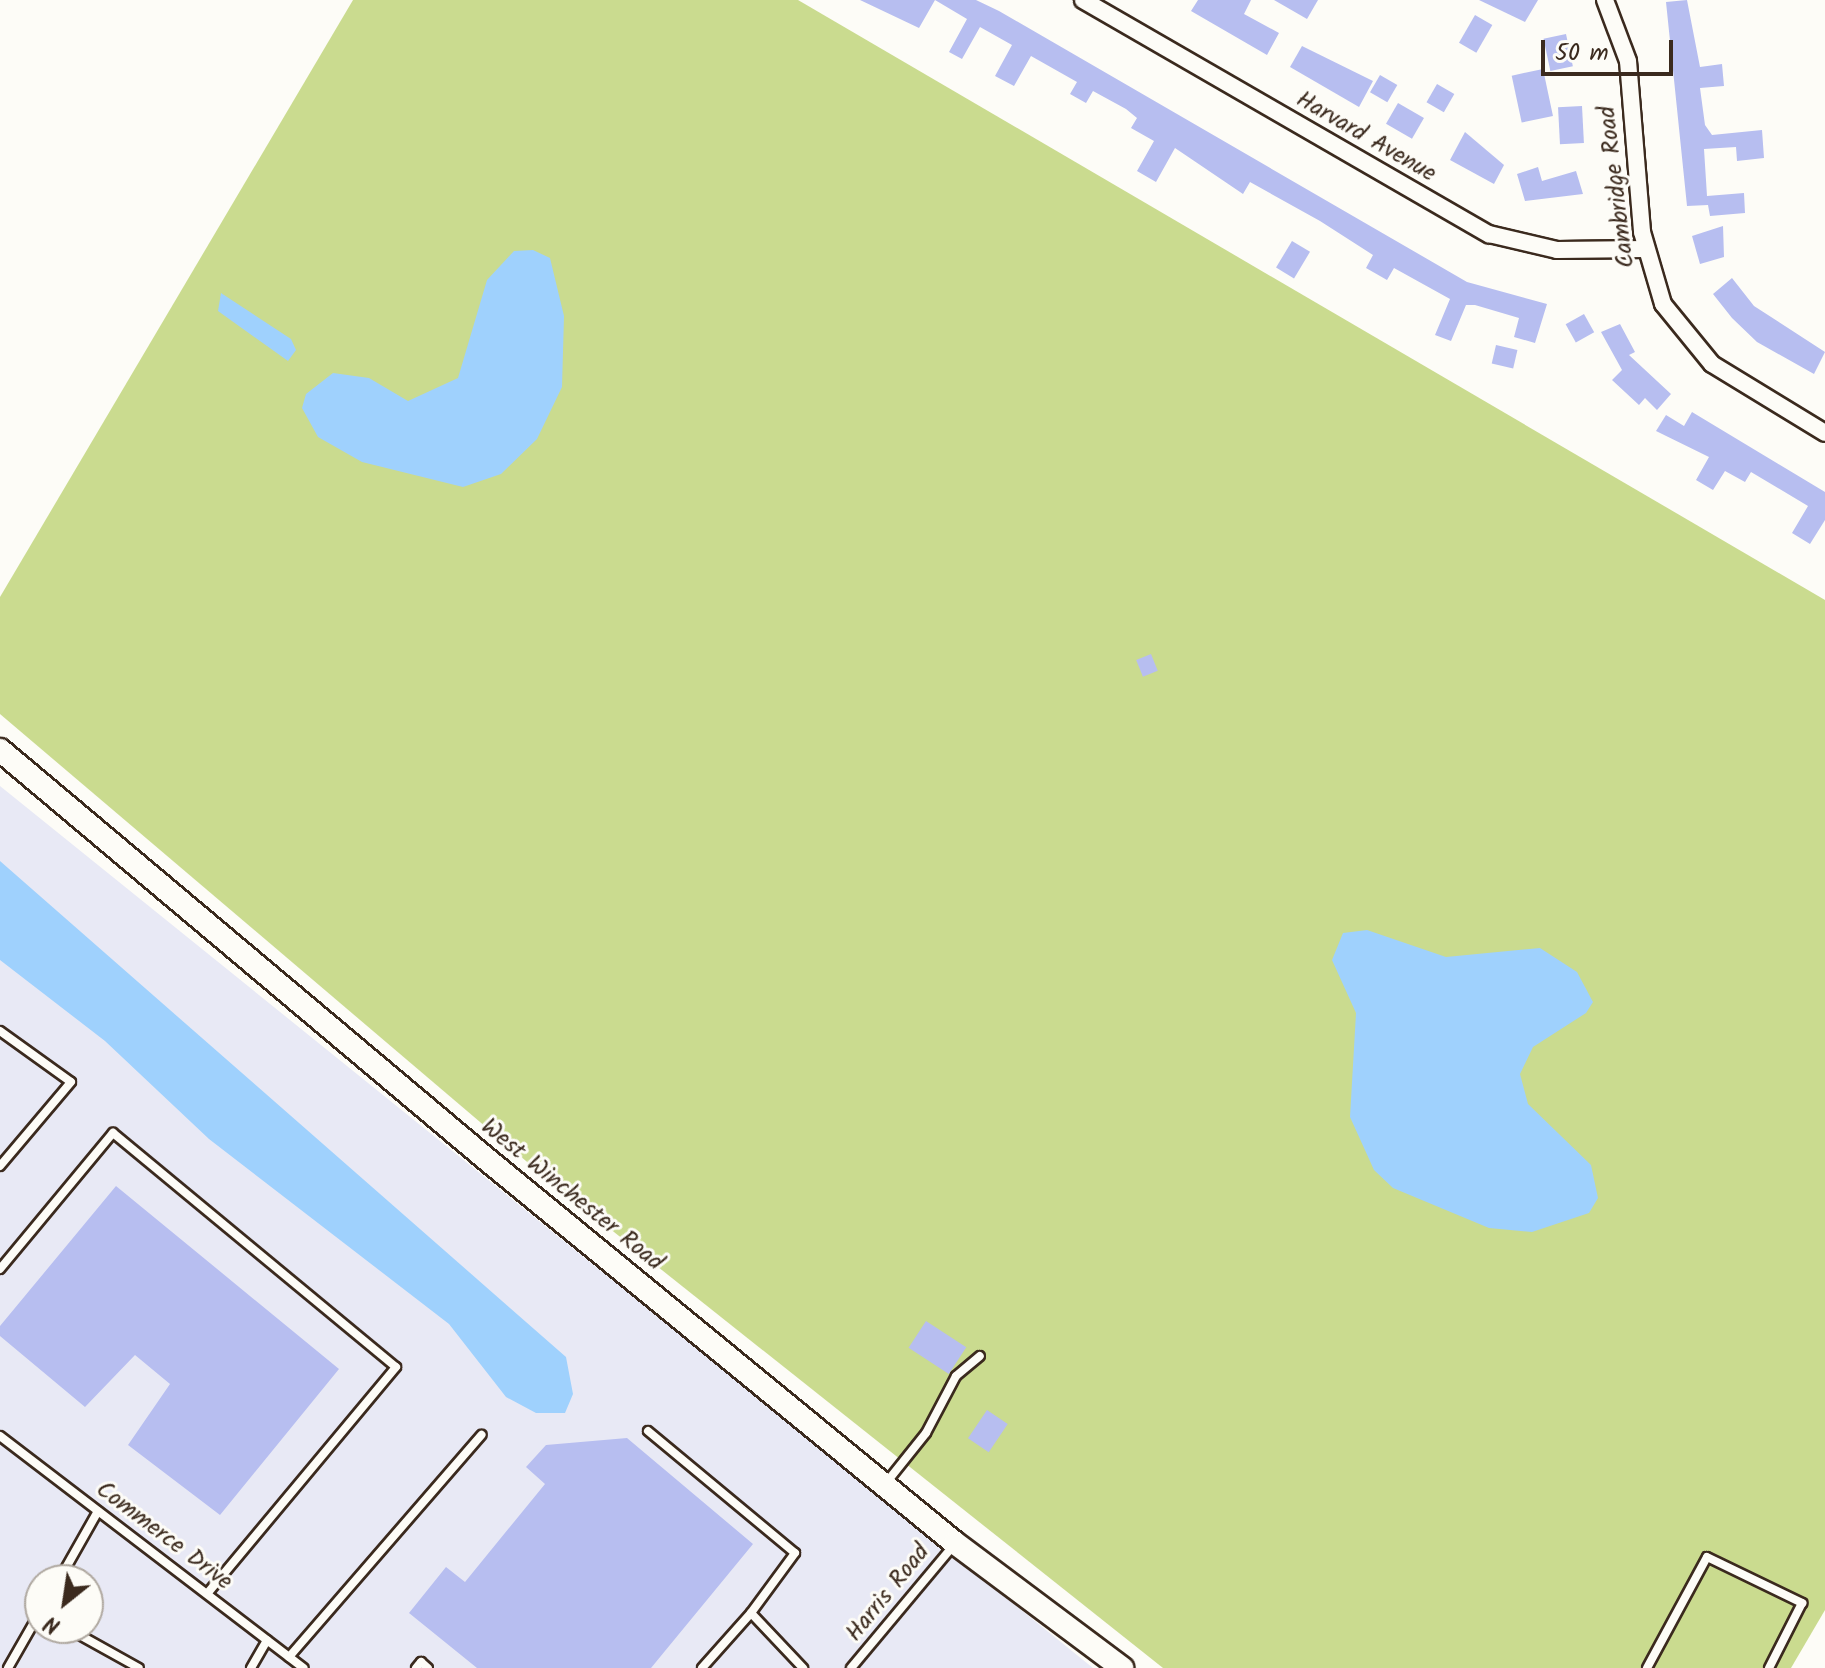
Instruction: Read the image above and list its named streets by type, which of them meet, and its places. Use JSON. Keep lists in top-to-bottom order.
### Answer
{
  "streets": {
    "main road": ["West Winchester Road"],
    "street": ["Harvard Avenue", "Cambridge Road"],
    "lane": ["Commerce Drive", "Harris Road"]
  },
  "crossings": [
    ["Harvard Avenue", "Cambridge Road"],
    ["West Winchester Road", "Harris Road"]
  ],
  "scale_bar": "50 m",
  "north": "bottom left"
}
